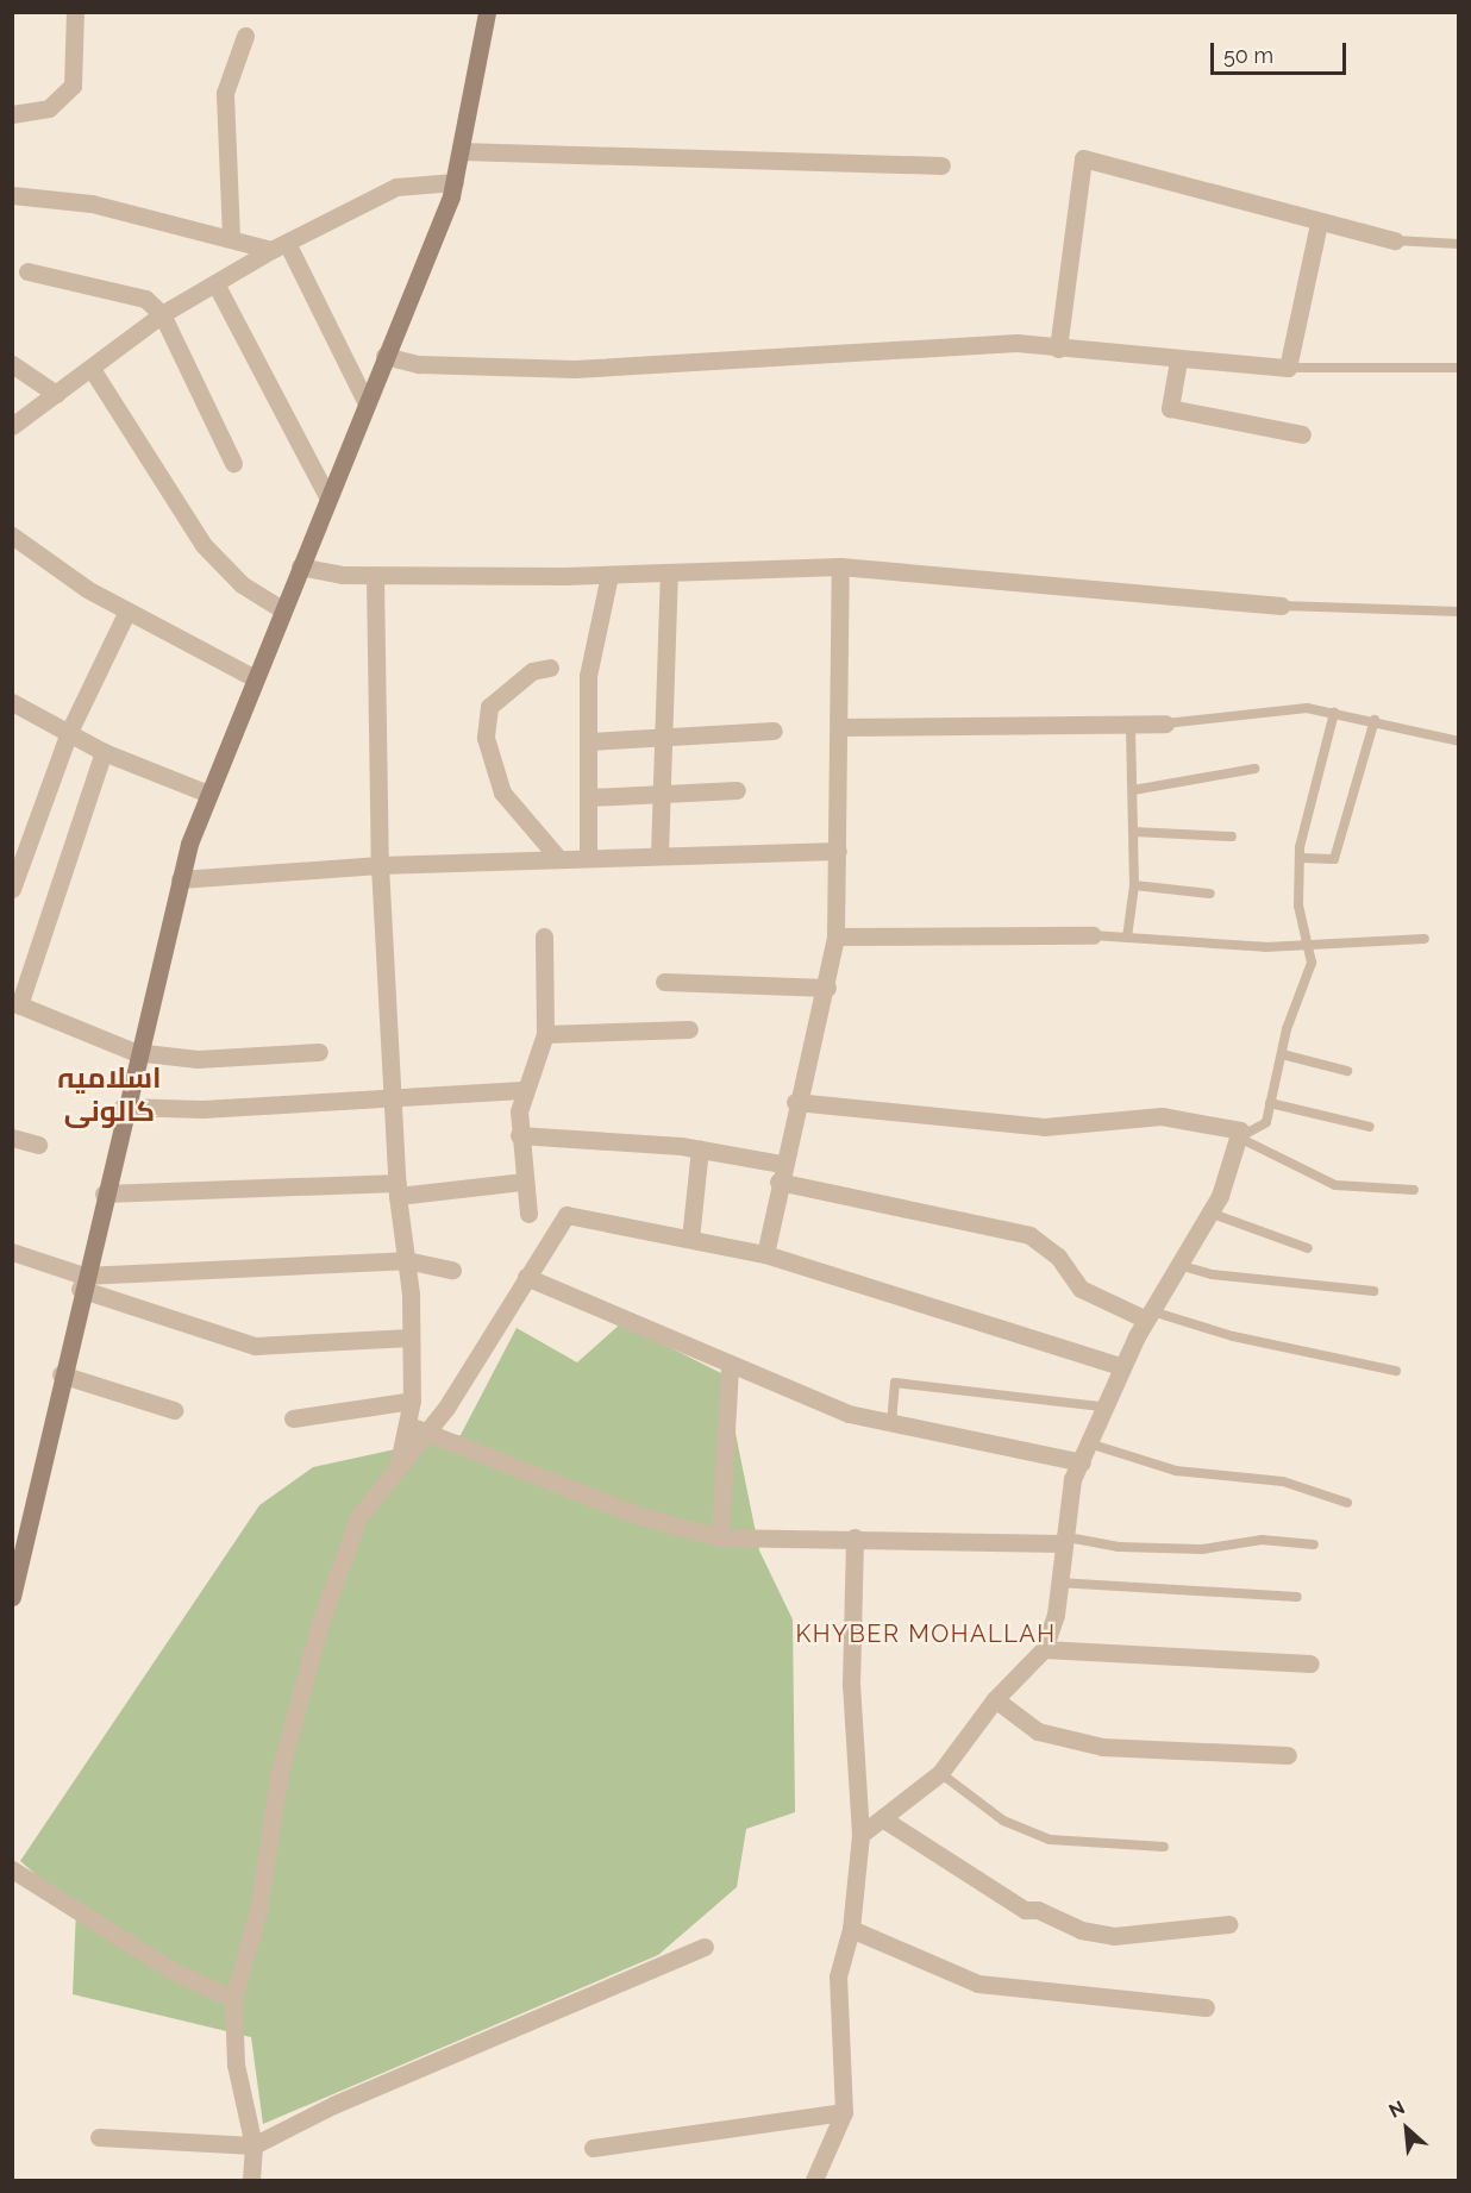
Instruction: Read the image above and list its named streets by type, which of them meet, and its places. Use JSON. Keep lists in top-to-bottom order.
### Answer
{
  "districts": ["اسلامیہ کالونی", "KHYBER MOHALLAH"],
  "scale_bar": "50 m",
  "north": "top left"
}
